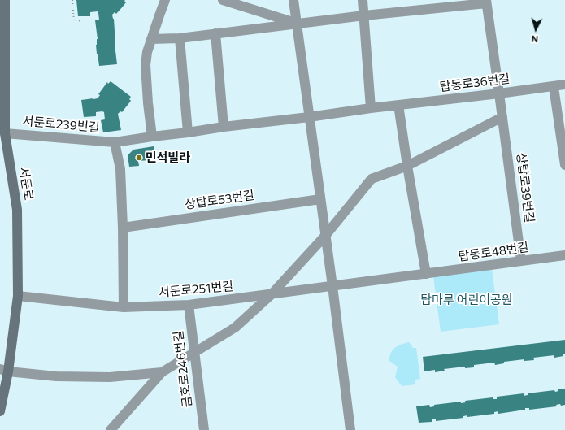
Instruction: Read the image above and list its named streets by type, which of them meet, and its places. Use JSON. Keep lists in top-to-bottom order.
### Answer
{
  "streets": {
    "street": [
      "탑동로36번길",
      "서둔로239번길",
      "서둔로",
      "상탑로39번길",
      "상탑로53번길",
      "탑동로48번길",
      "서둔로251번길",
      "금호로246번길"
    ]
  },
  "crossings": [
    ["탑동로36번길", "서둔로239번길"],
    ["탑동로36번길", "상탑로39번길"],
    ["서둔로239번길", "서둔로"],
    ["서둔로239번길", "상탑로53번길"],
    ["서둔로", "서둔로251번길"],
    ["상탑로39번길", "탑동로48번길"],
    ["탑동로48번길", "서둔로251번길"],
    ["서둔로251번길", "금호로246번길"]
  ],
  "parks": ["탑마루 어린이공원"],
  "places": ["민석빌라"],
  "north": "bottom"
}
